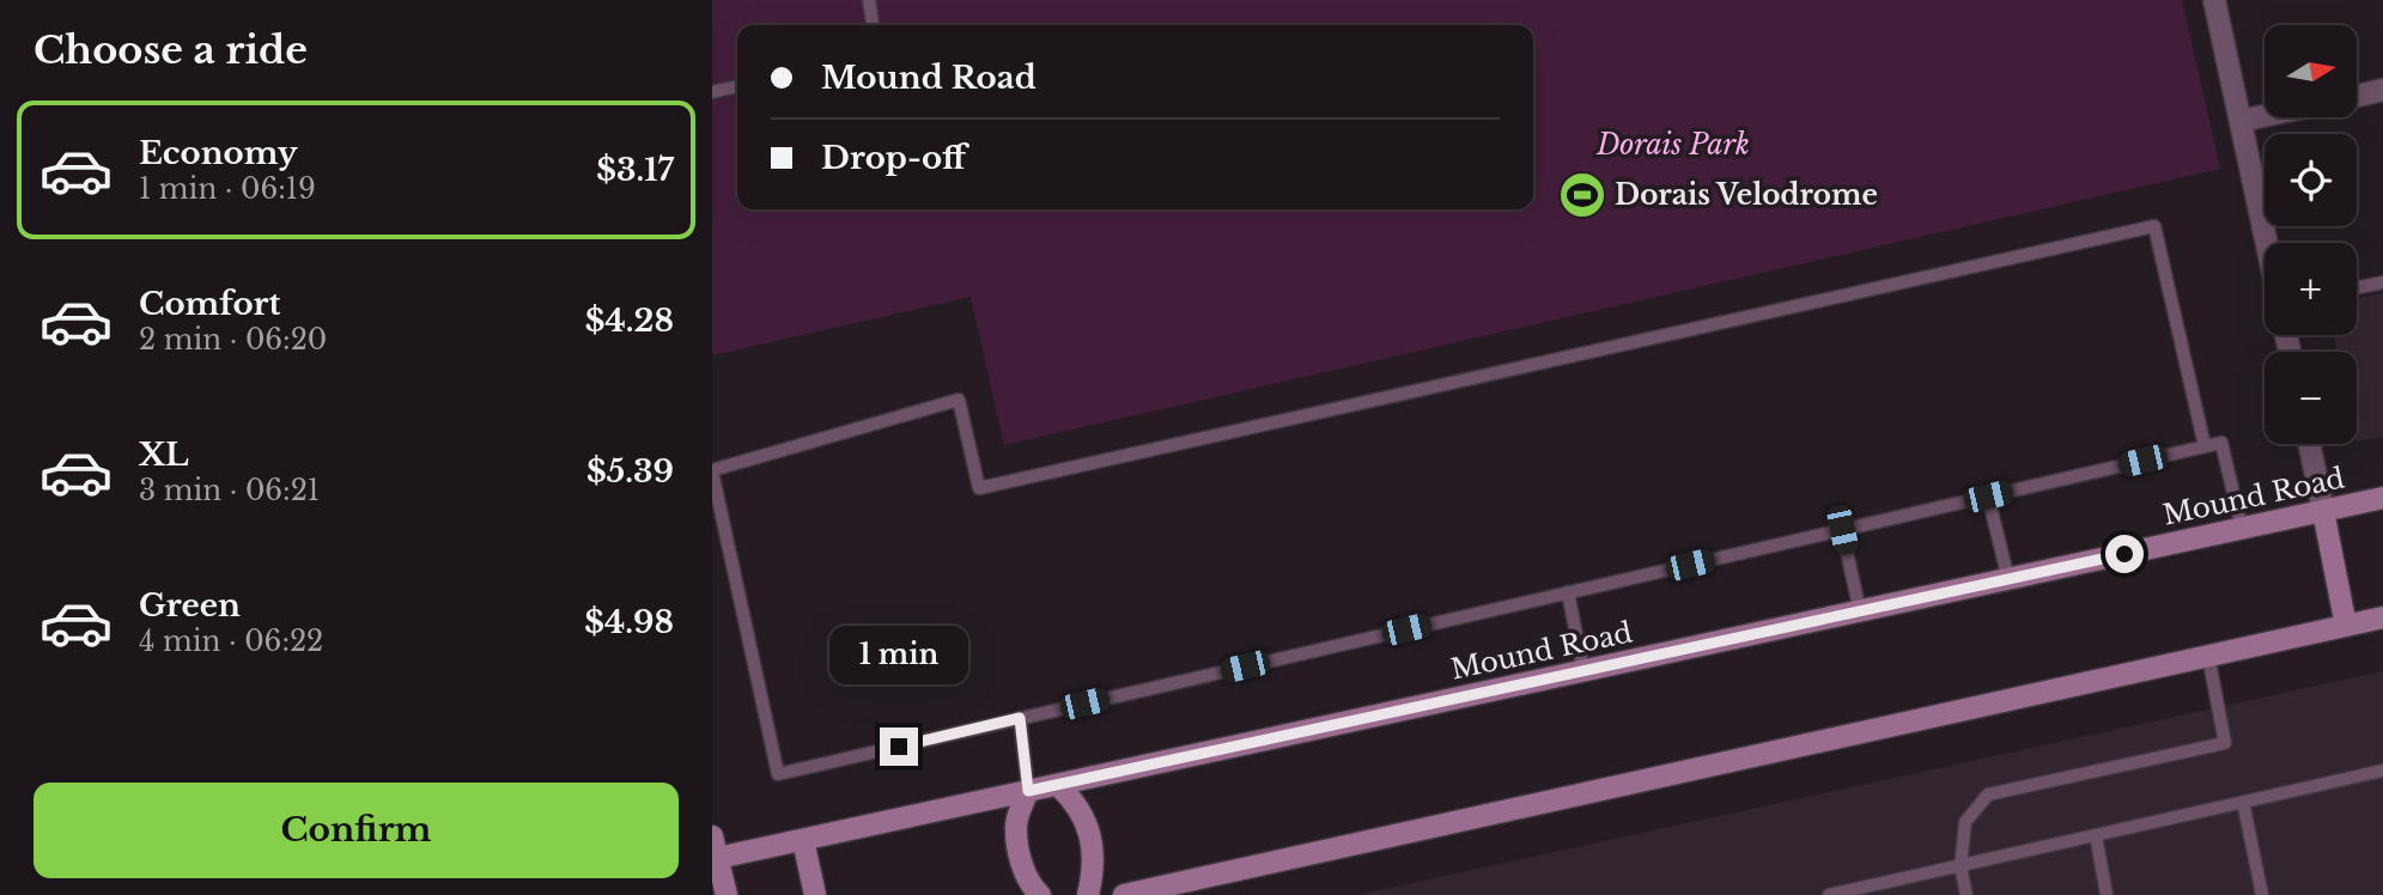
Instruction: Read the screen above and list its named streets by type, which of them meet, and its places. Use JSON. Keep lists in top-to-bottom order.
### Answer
{
  "streets": {
    "main road": ["Mound Road"]
  },
  "parks": ["Dorais Park"],
  "places": {
    "sports": ["Dorais Velodrome"]
  },
  "north": "right",
  "page": {
    "heading": "Choose a ride",
    "map_buttons": ["+", "−"],
    "banner": ["Mound Road", "Drop-off"],
    "list": [
      {
        "name": "Economy",
        "note": "1 min · 06:19",
        "value": "$3.17"
      },
      {
        "name": "Comfort",
        "note": "2 min · 06:20",
        "value": "$4.28"
      },
      {
        "name": "XL",
        "note": "3 min · 06:21",
        "value": "$5.39"
      },
      {
        "name": "Green",
        "note": "4 min · 06:22",
        "value": "$4.98"
      }
    ],
    "bubble": "1 min",
    "buttons": "Confirm"
  }
}
